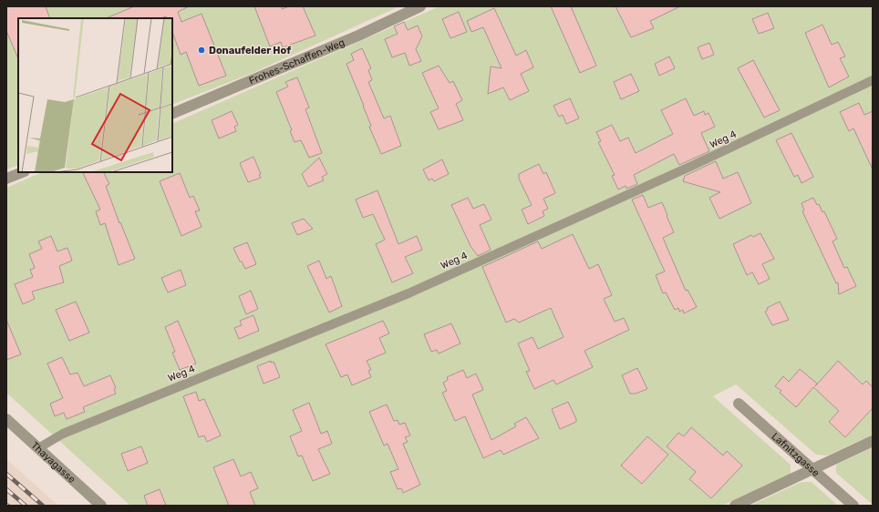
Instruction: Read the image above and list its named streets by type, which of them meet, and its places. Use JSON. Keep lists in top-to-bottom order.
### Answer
{
  "streets": {
    "street": ["Frohes-Schaffen-Weg", "Lafnitzgasse", "Thayagasse"],
    "lane": ["Weg 4"]
  },
  "crossings": [
    ["Weg 4", "Thayagasse"]
  ],
  "places": ["Donaufelder Hof"]
}
